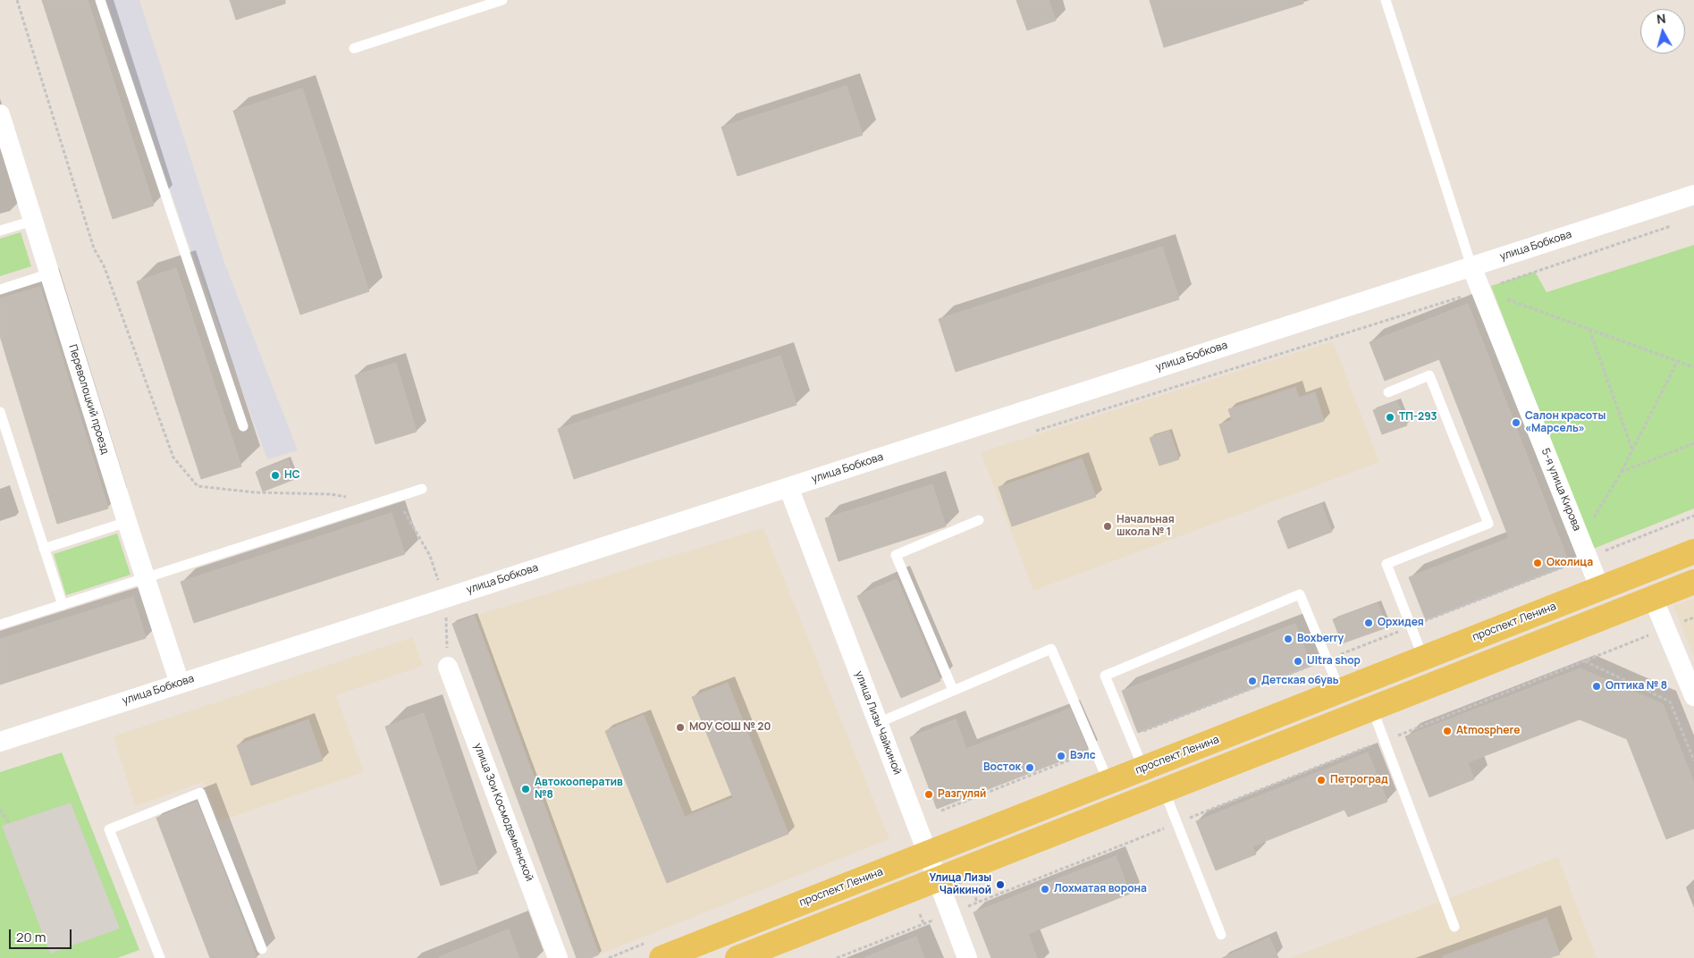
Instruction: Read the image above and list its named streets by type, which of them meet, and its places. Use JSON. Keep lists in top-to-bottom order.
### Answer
{
  "streets": {
    "main road": ["проспект Ленина"],
    "street": [
      "улица Бобкова",
      "Переволоцкий проезд",
      "5-я улица Кирова",
      "улица Лизы Чайкиной",
      "улица Зои Космодемьянской"
    ]
  },
  "crossings": [
    ["улица Бобкова", "Переволоцкий проезд"],
    ["улица Бобкова", "5-я улица Кирова"],
    ["улица Бобкова", "улица Лизы Чайкиной"],
    ["5-я улица Кирова", "проспект Ленина"],
    ["проспект Ленина", "улица Лизы Чайкиной"]
  ],
  "places": [
    "ТП-293",
    "Салон красоты «Марсель»",
    "НС",
    "Начальная школа № 1",
    "Околица",
    "Орхидея",
    "Boxberry",
    "Ultra shop",
    "Детская обувь",
    "Оптика № 8",
    "МОУ СОШ № 20",
    "Atmosphere",
    "Вэлс",
    "Восток",
    "Петроград",
    "Автокооператив №8",
    "Разгуляй",
    "Улица Лизы Чайкиной",
    "Лохматая ворона"
  ],
  "scale_bar": "20 m",
  "north": "top"
}
